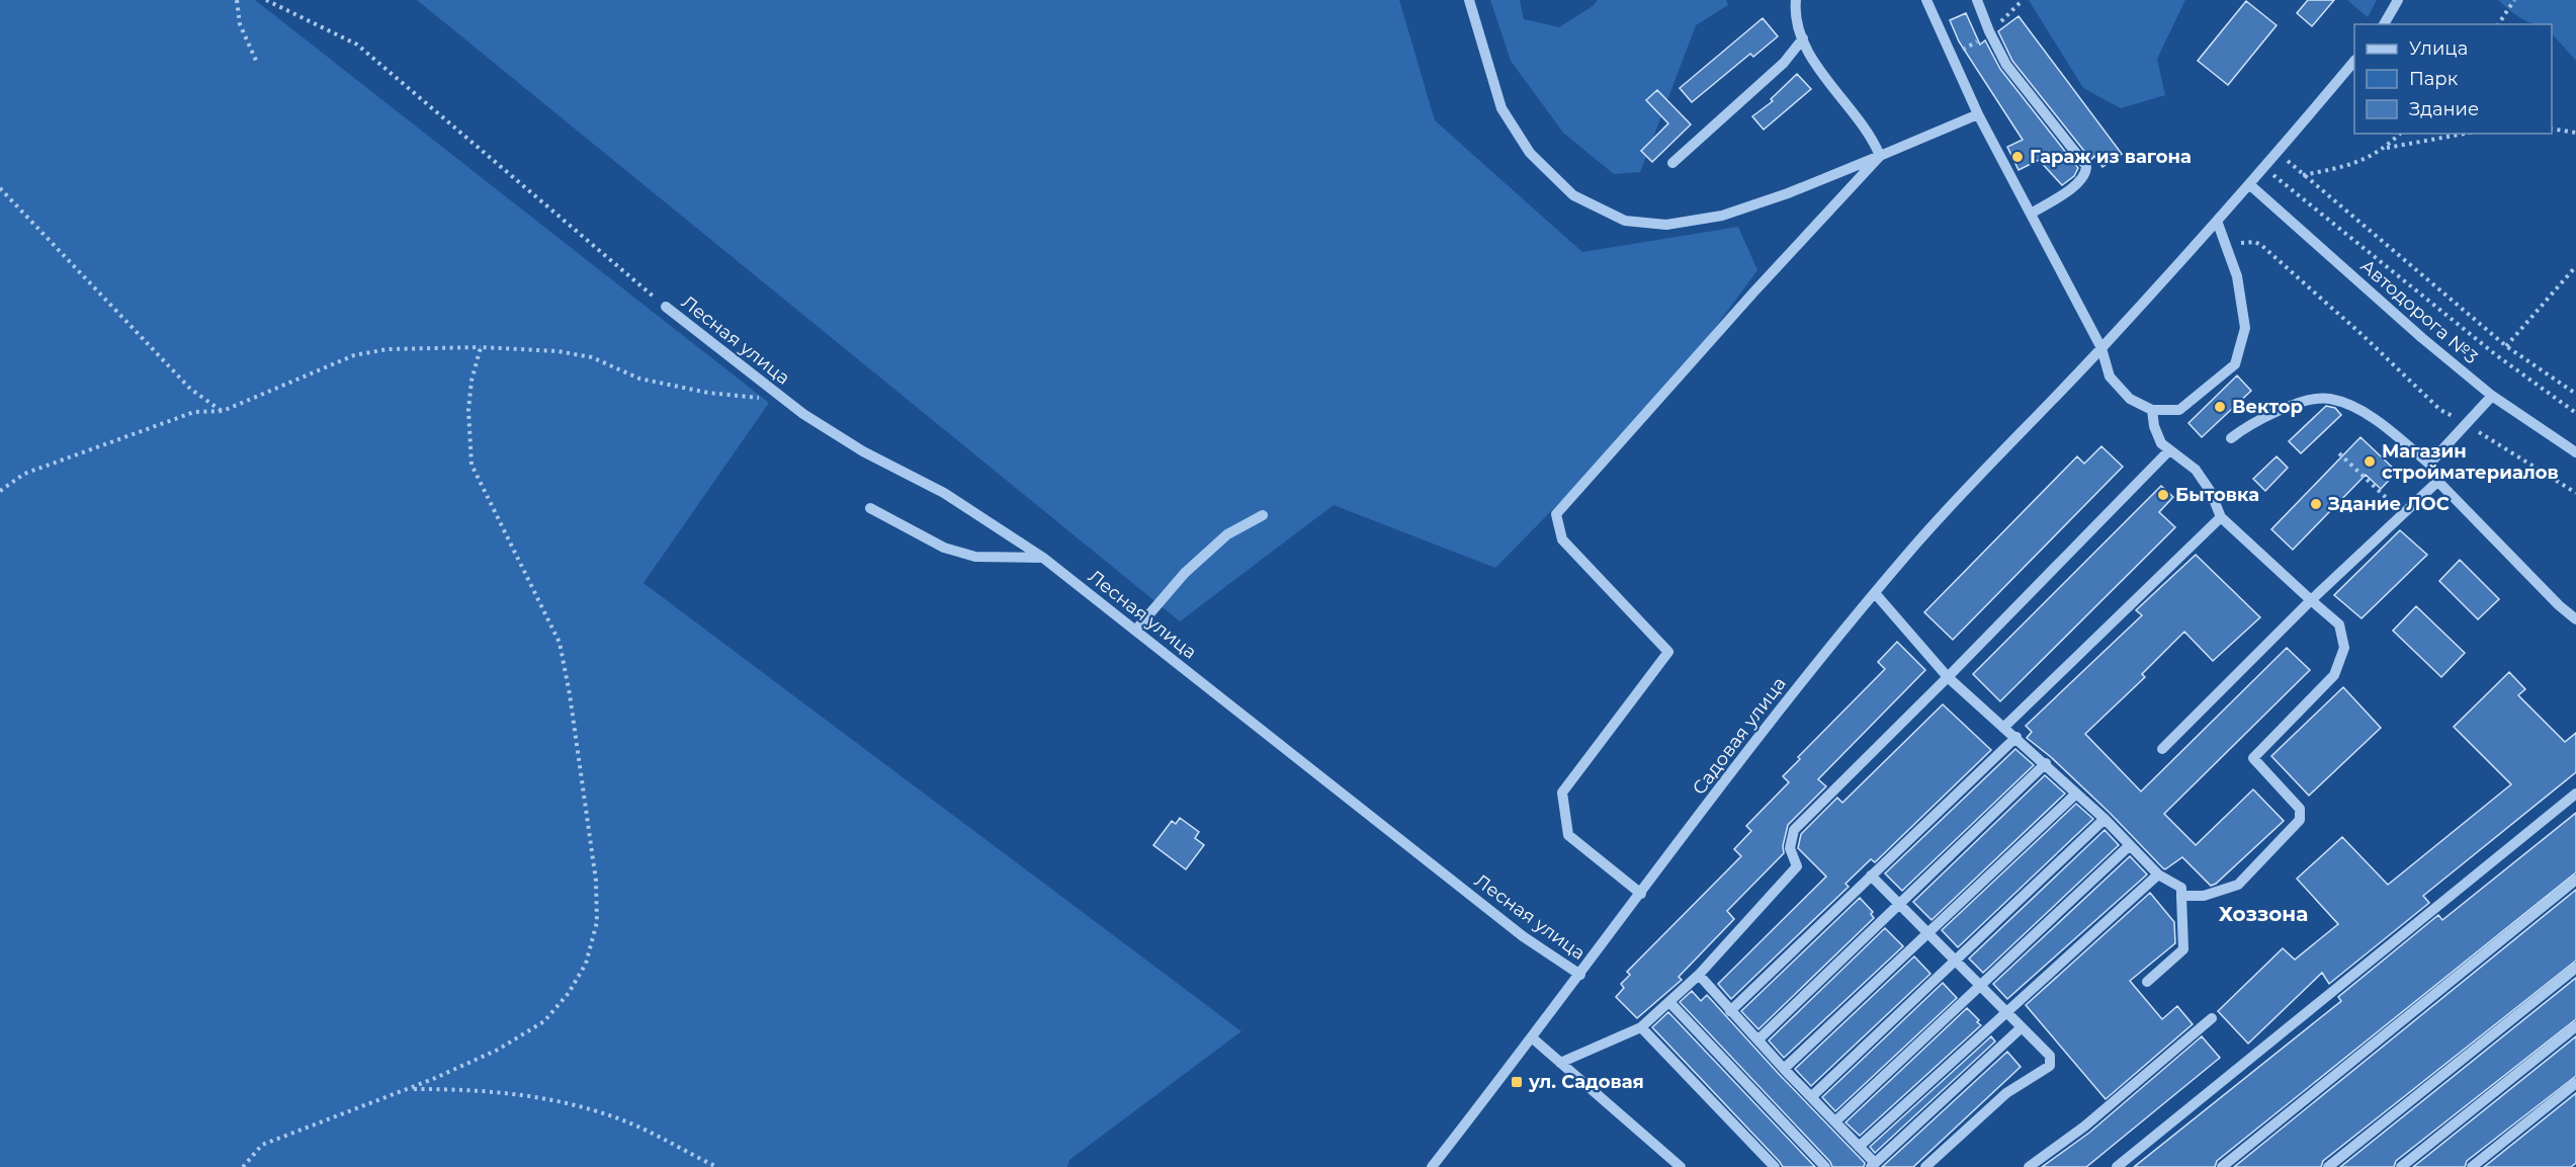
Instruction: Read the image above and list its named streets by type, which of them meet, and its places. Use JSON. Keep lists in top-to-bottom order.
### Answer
{
  "streets": {
    "street": ["Автодорога №3", "Лесная улица", "Садовая улица"]
  },
  "crossings": [
    ["Автодорога №3", "Садовая улица"],
    ["Лесная улица", "Садовая улица"]
  ],
  "districts": ["Хоззона"],
  "places": {
    "other": [
      "Гараж из вагона",
      "Вектор",
      "Магазин стройматериалов",
      "Бытовка",
      "Здание ЛОС"
    ],
    "transit": ["ул. Садовая"]
  },
  "legend": ["Улица", "Парк", "Здание"]
}
